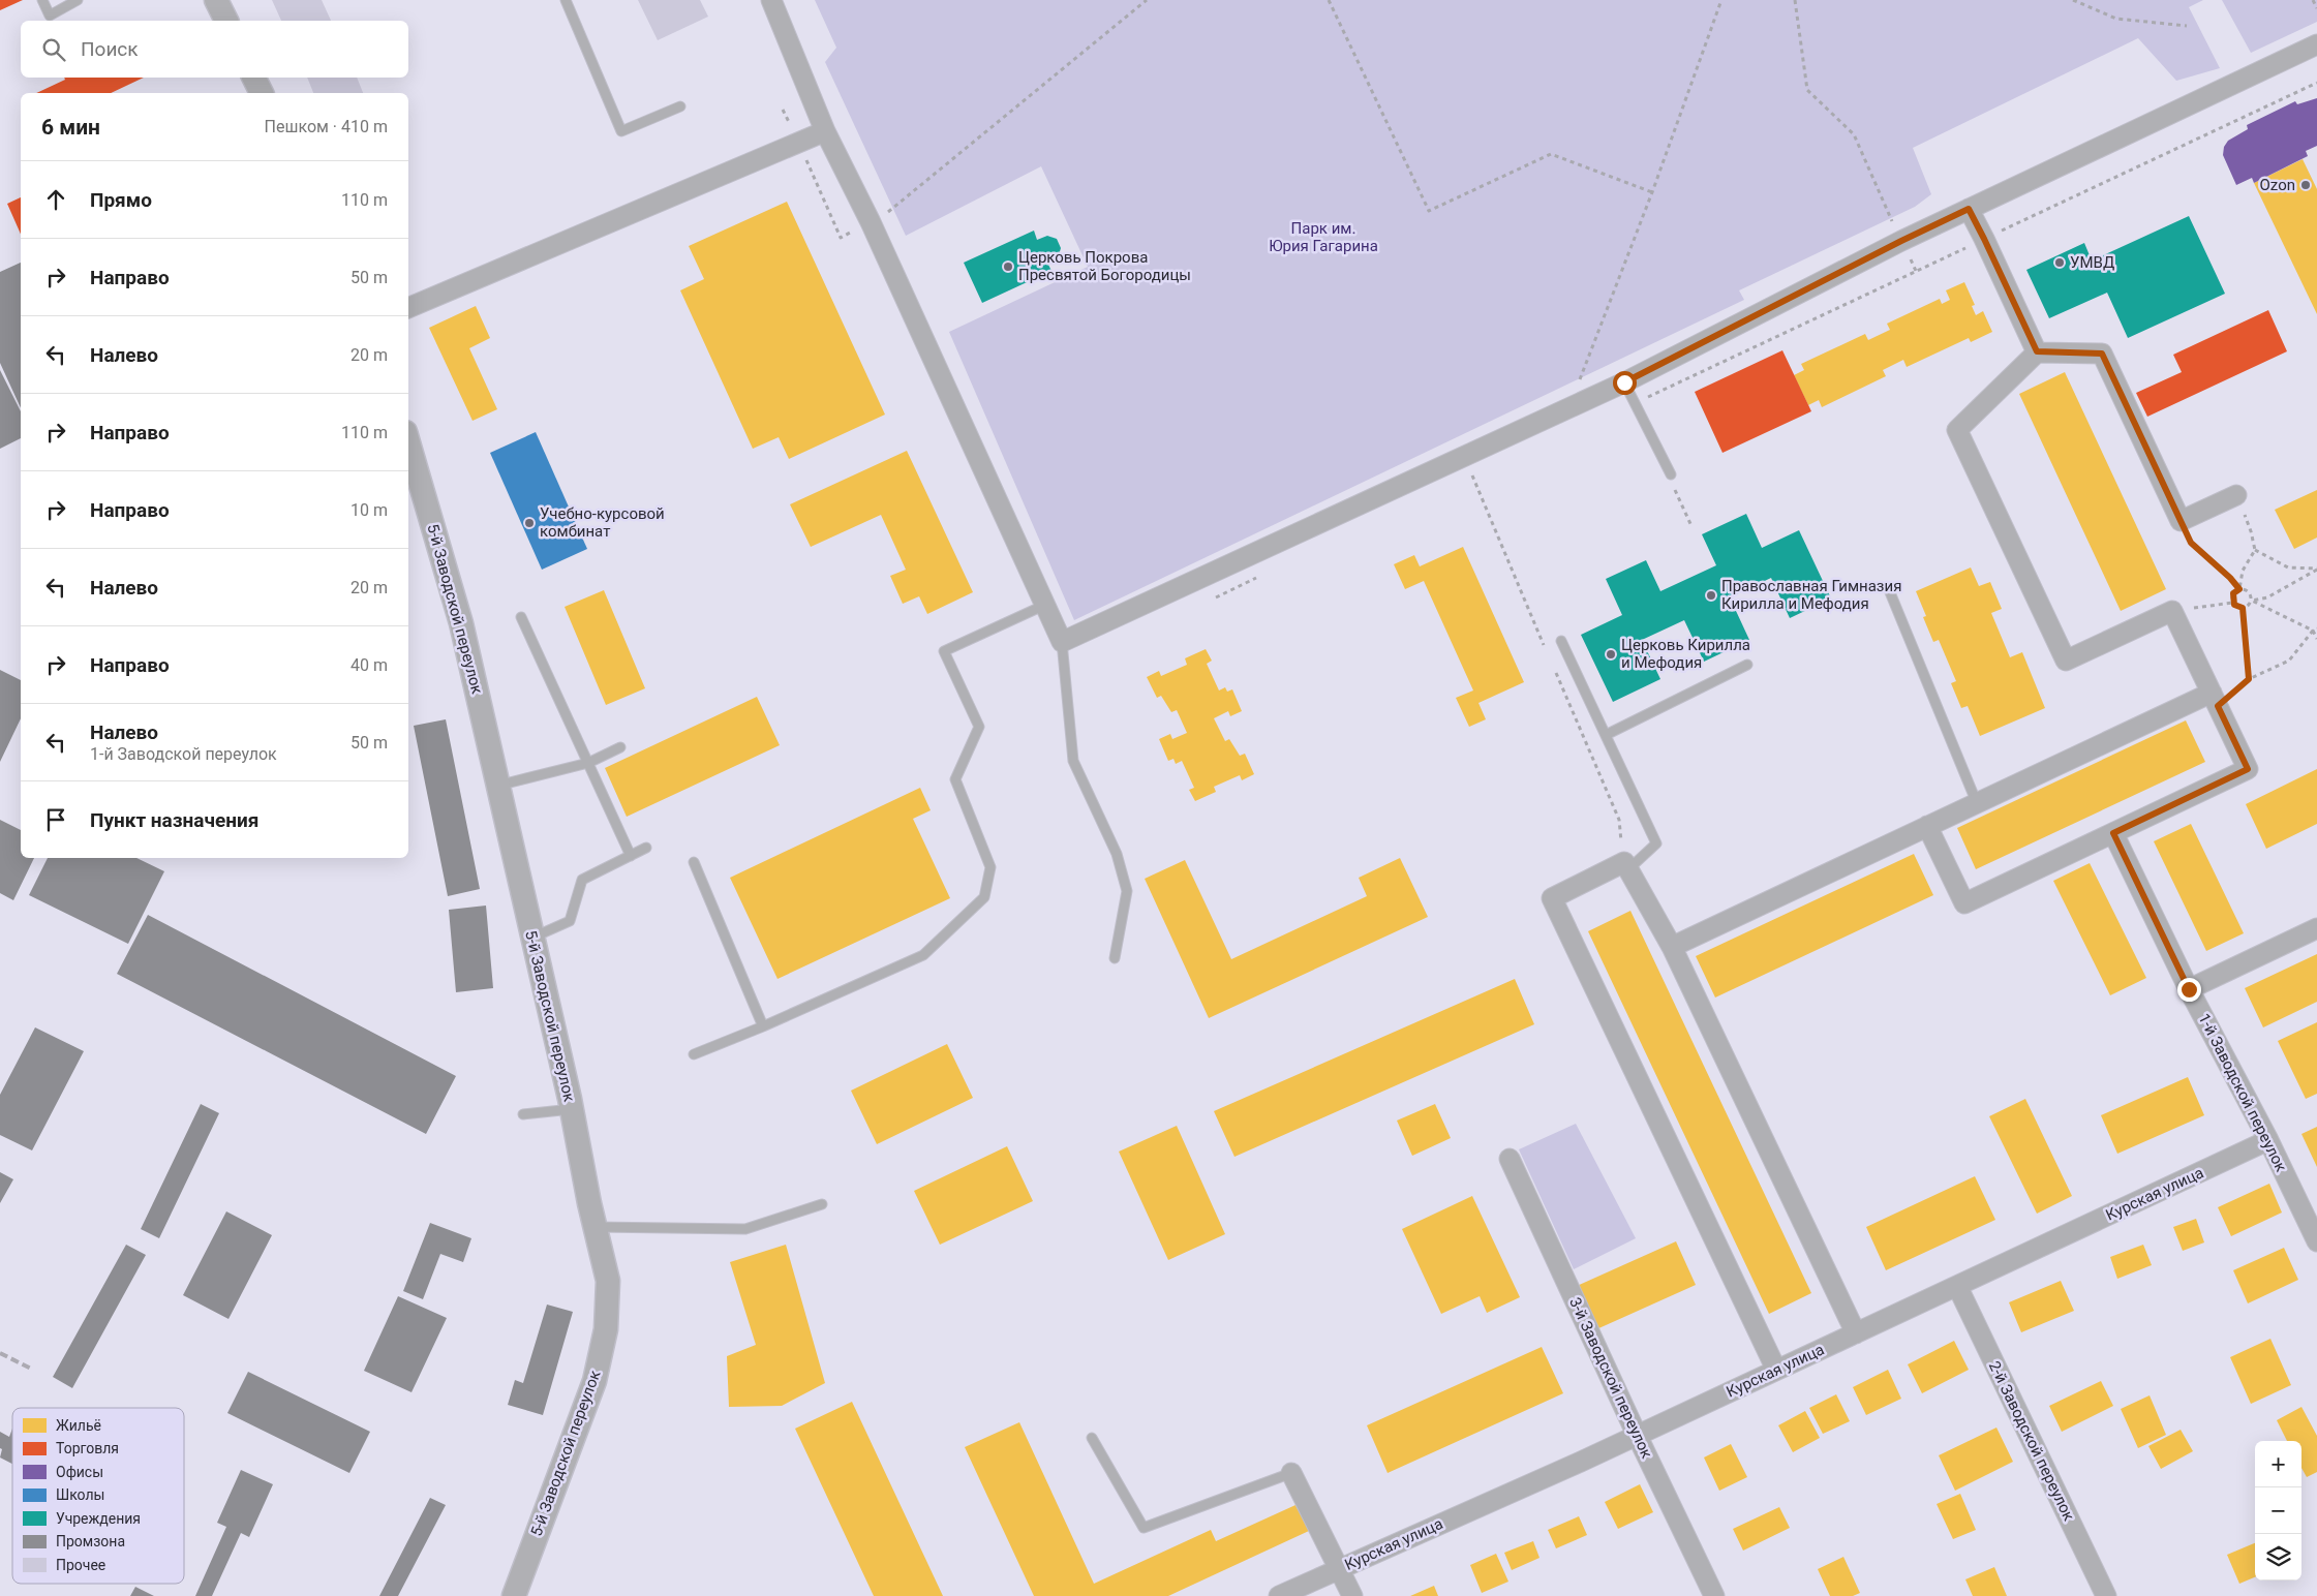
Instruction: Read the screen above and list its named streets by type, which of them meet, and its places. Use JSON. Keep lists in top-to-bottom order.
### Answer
{
  "streets": {
    "street": [
      "5-й Заводской переулок",
      "1-й Заводской переулок",
      "Курская улица",
      "3-й Заводской переулок",
      "2-й Заводской переулок"
    ]
  },
  "crossings": [
    ["1-й Заводской переулок", "Курская улица"],
    ["Курская улица", "3-й Заводской переулок"],
    ["Курская улица", "2-й Заводской переулок"]
  ],
  "parks": ["Парк им. Юрия Гагарина"],
  "places": [
    "Ozon",
    "УМВД",
    "Церковь Покрова Пресвятой Богородицы",
    "Учебно-курсовой комбинат",
    "Православная Гимназия Кирилла и Мефодия",
    "Церковь Кирилла и Мефодия"
  ],
  "legend": [
    "Жильё",
    "Торговля",
    "Офисы",
    "Школы",
    "Учреждения",
    "Промзона",
    "Прочее"
  ],
  "page": {
    "search": "Поиск",
    "heading": ["6 мин", "Пешком · 410 m"],
    "list": [
      ["Прямо", "110 m"],
      ["Направо", "50 m"],
      ["Налево", "20 m"],
      ["Направо", "110 m"],
      ["Направо", "10 m"],
      ["Налево", "20 m"],
      ["Направо", "40 m"],
      ["Налево", "1-й Заводской переулок", "50 m"],
      "Пункт назначения"
    ],
    "map_buttons": ["+", "−"]
  }
}
